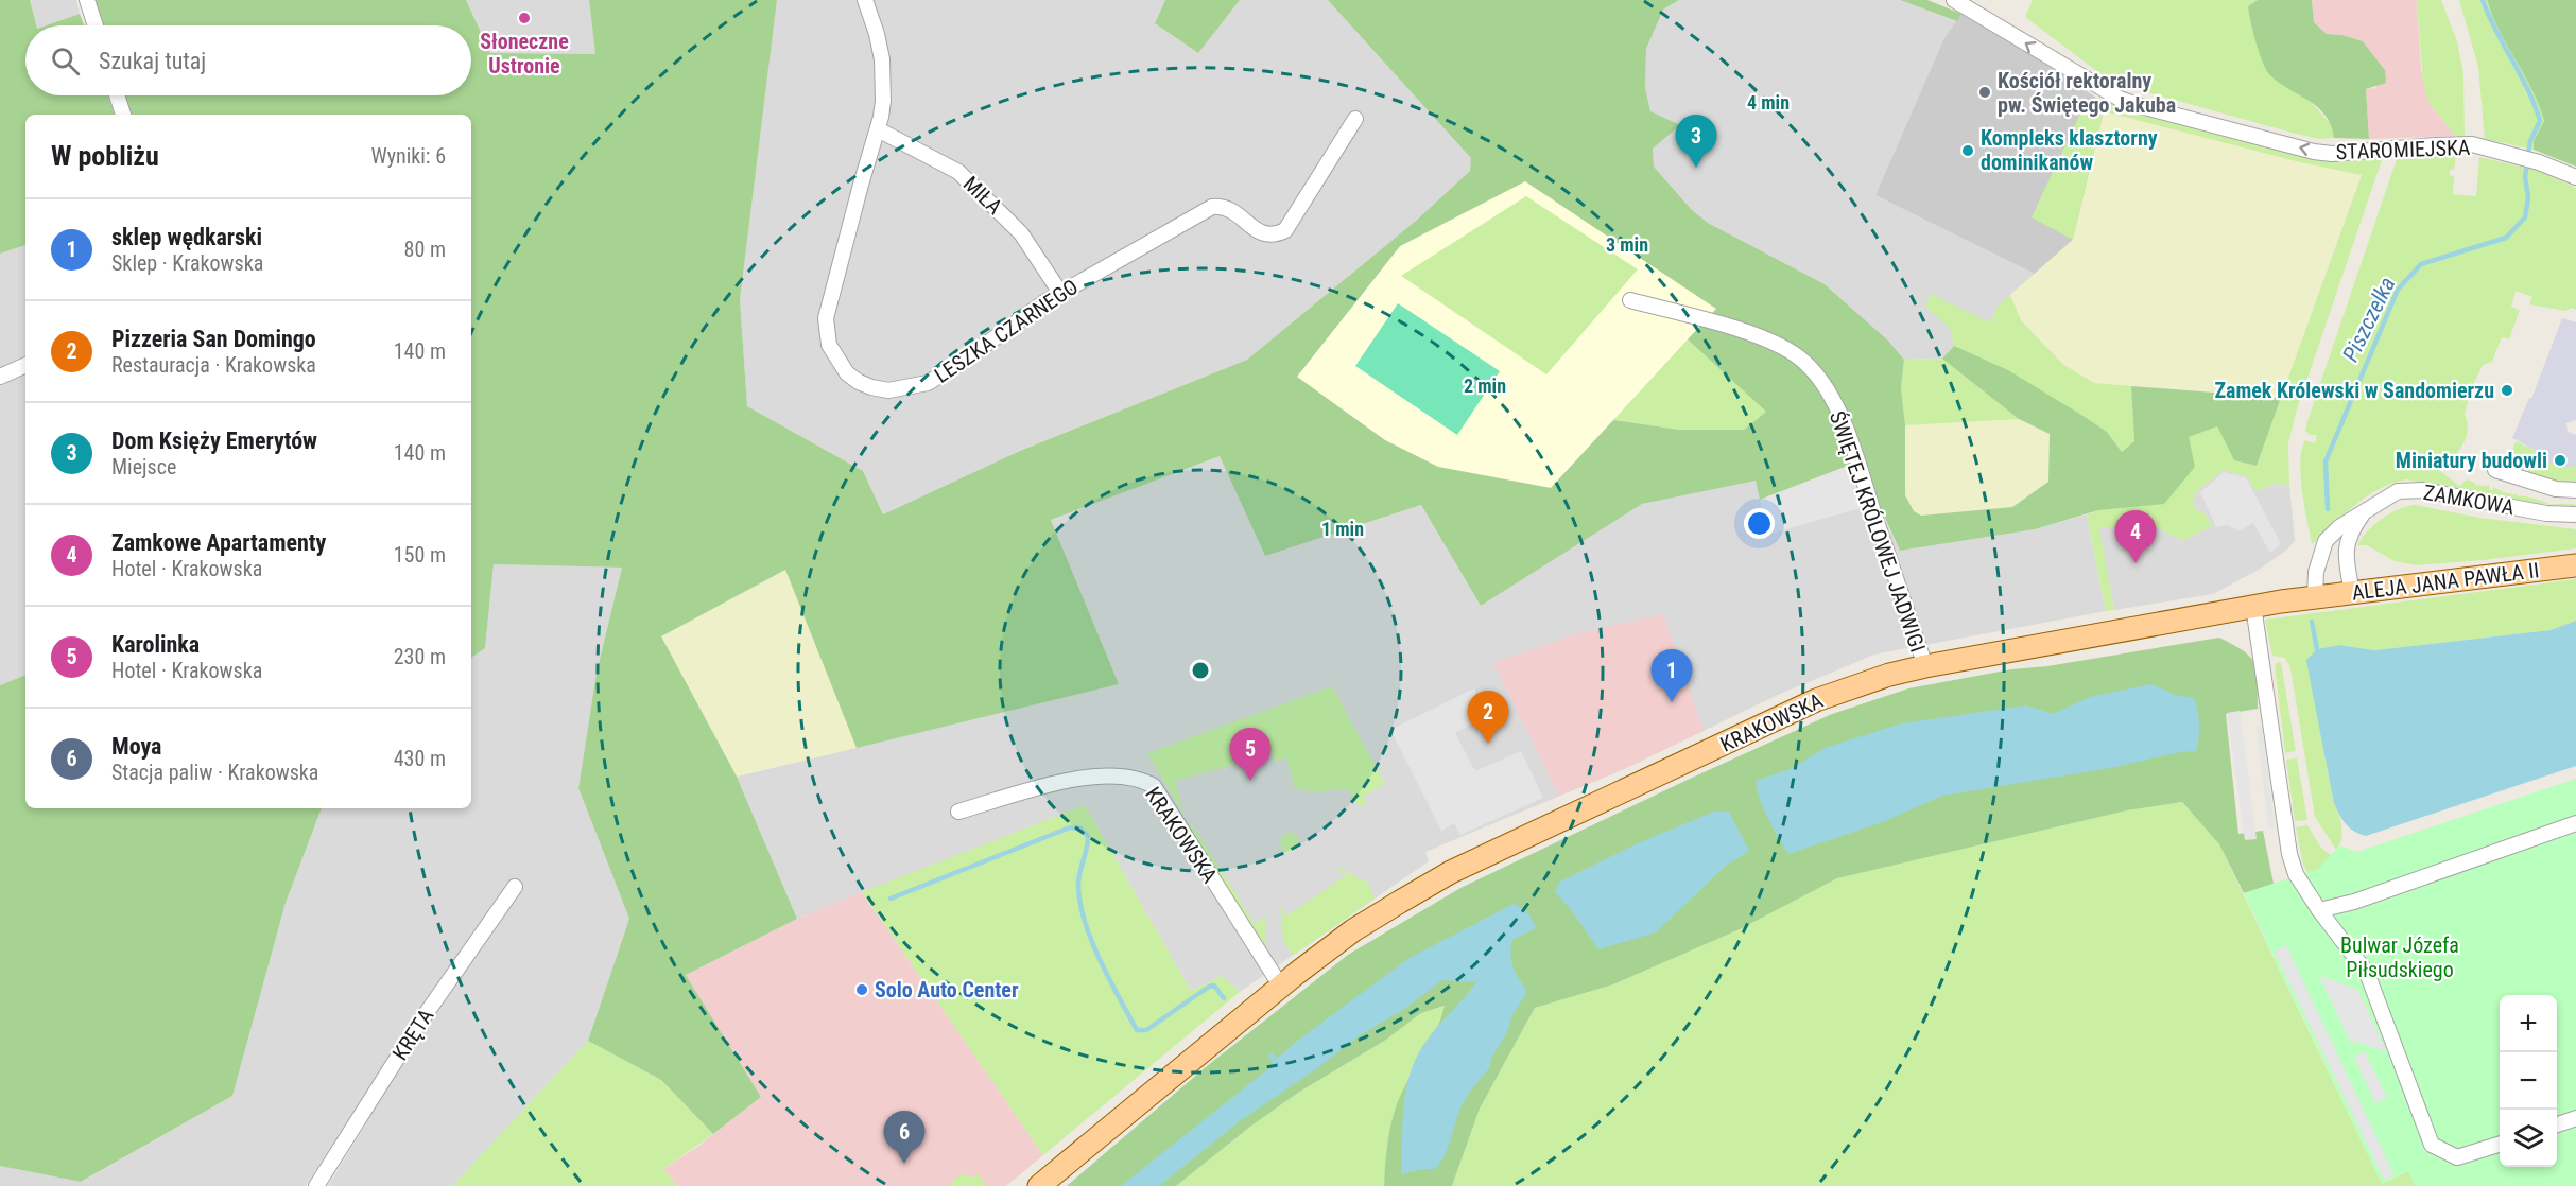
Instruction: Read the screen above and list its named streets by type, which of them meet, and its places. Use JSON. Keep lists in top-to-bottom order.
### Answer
{
  "streets": {
    "main road": ["ALEJA JANA PAWŁA II", "KRAKOWSKA"],
    "street": [
      "STAROMIEJSKA",
      "MIŁA",
      "LESZKA CZARNEGO",
      "ZAMKOWA",
      "ŚWIĘTEJ KRÓLOWEJ JADWIGI",
      "KRĘTA"
    ]
  },
  "crossings": [
    ["MIŁA", "LESZKA CZARNEGO"],
    ["ZAMKOWA", "ALEJA JANA PAWŁA II"],
    ["ZAMKOWA", "KRAKOWSKA"],
    ["ŚWIĘTEJ KRÓLOWEJ JADWIGI", "KRAKOWSKA"],
    ["ALEJA JANA PAWŁA II", "KRAKOWSKA"]
  ],
  "one_way": ["STAROMIEJSKA"],
  "water": ["Piszczelka"],
  "parks": ["Bulwar Józefa Piłsudskiego"],
  "places": [
    "Słoneczne Ustronie",
    "Kościół rektoralny pw. Świętego Jakuba",
    "Kompleks klasztorny dominikanów",
    "Zamek Królewski w Sandomierzu",
    "Miniatury budowli",
    "Solo Auto Center"
  ],
  "page": {
    "search": "Szukaj tutaj",
    "pins": [
      "3",
      "4",
      "1",
      "2",
      "5",
      "6"
    ],
    "heading": ["W pobliżu", "Wyniki: 6"],
    "list": [
      {
        "mark": "1",
        "name": "sklep wędkarski",
        "note": "Sklep · Krakowska",
        "value": "80 m"
      },
      {
        "mark": "2",
        "name": "Pizzeria San Domingo",
        "note": "Restauracja · Krakowska",
        "value": "140 m"
      },
      {
        "mark": "3",
        "name": "Dom Księży Emerytów",
        "note": "Miejsce",
        "value": "140 m"
      },
      {
        "mark": "4",
        "name": "Zamkowe Apartamenty",
        "note": "Hotel · Krakowska",
        "value": "150 m"
      },
      {
        "mark": "5",
        "name": "Karolinka",
        "note": "Hotel · Krakowska",
        "value": "230 m"
      },
      {
        "mark": "6",
        "name": "Moya",
        "note": "Stacja paliw · Krakowska",
        "value": "430 m"
      }
    ],
    "map_buttons": ["+", "−"]
  },
  "rings": [
    "4 min",
    "3 min",
    "2 min",
    "1 min"
  ]
}
